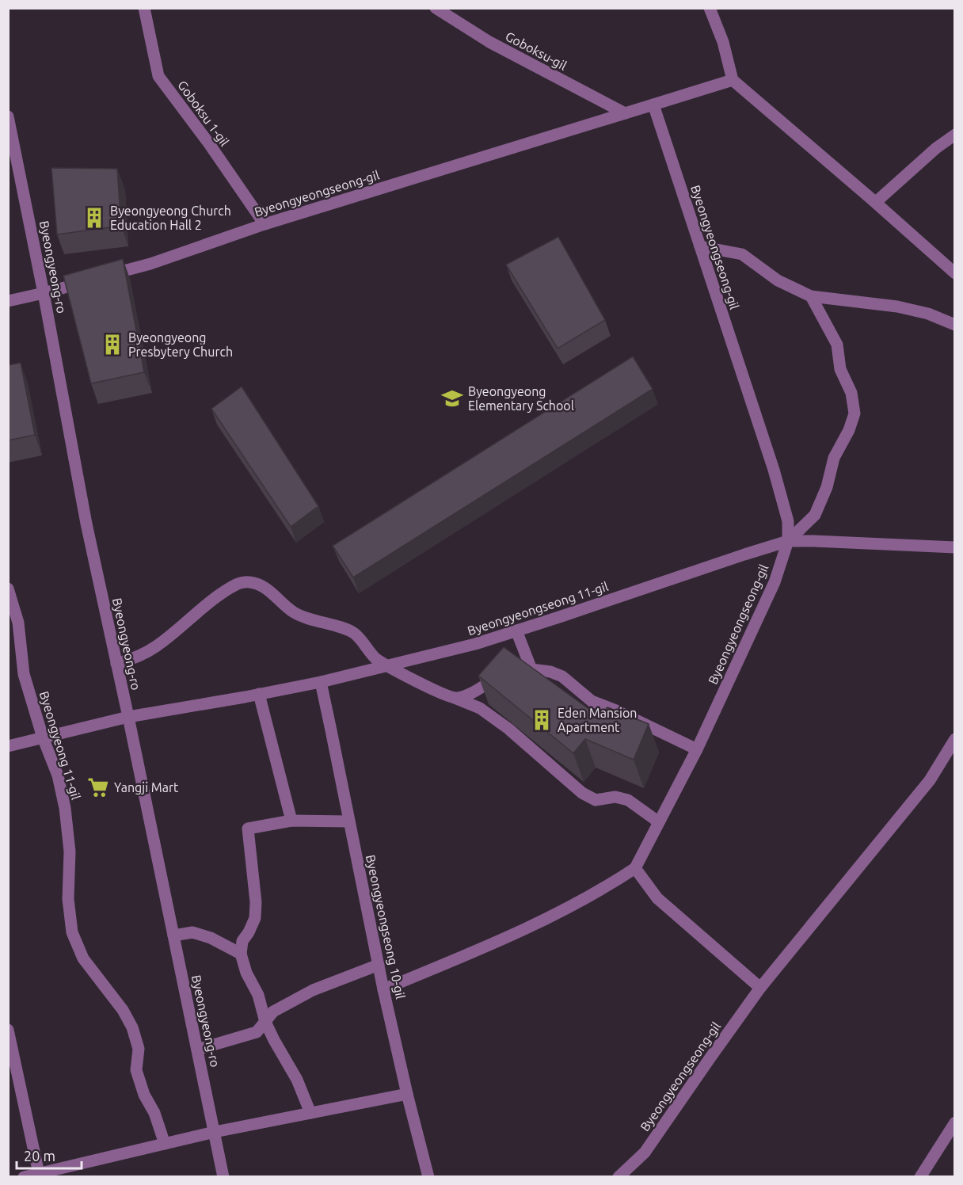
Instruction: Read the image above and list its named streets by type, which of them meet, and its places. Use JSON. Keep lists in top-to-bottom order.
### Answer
{
  "streets": {
    "street": [
      "Goboksu-gil",
      "Goboksu 1-gil",
      "Byeongyeongseong-gil",
      "Byeongyeong-ro",
      "Byeongyeongseong 11-gil",
      "Byeongyeong 11-gil",
      "Byeongyeongseong 10-gil"
    ]
  },
  "crossings": [
    ["Goboksu-gil", "Byeongyeongseong-gil"],
    ["Goboksu 1-gil", "Byeongyeongseong-gil"],
    ["Byeongyeongseong-gil", "Byeongyeong-ro"],
    ["Byeongyeongseong-gil", "Byeongyeongseong 11-gil"],
    ["Byeongyeong-ro", "Byeongyeongseong 11-gil"],
    ["Byeongyeongseong 11-gil", "Byeongyeong 11-gil"],
    ["Byeongyeongseong 11-gil", "Byeongyeongseong 10-gil"]
  ],
  "places": {
    "building": ["Byeongyeong Church Education Hall 2", "Byeongyeong Presbytery Church", "Eden Mansion Apartment"],
    "school or university": ["Byeongyeong Elementary School"],
    "supermarket": ["Yangji Mart"]
  },
  "scale_bar": "20 m"
}
